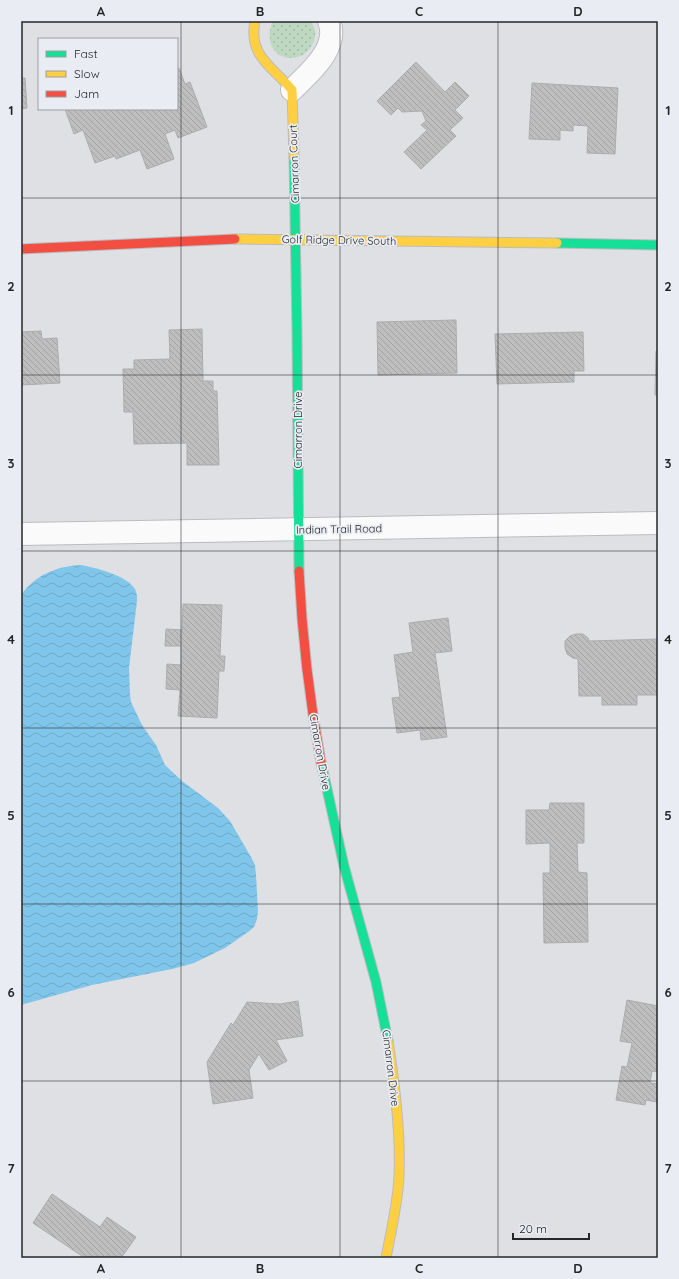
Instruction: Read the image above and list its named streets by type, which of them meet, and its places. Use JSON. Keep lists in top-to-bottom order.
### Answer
{
  "streets": {
    "street": [
      "Cimarron Court",
      "Golf Ridge Drive South",
      "Cimarron Drive",
      "Indian Trail Road"
    ]
  },
  "crossings": [
    ["Cimarron Court", "Golf Ridge Drive South"],
    ["Cimarron Court", "Cimarron Drive"],
    ["Golf Ridge Drive South", "Cimarron Drive"],
    ["Cimarron Drive", "Indian Trail Road"]
  ],
  "legend": ["Fast", "Slow", "Jam"],
  "scale_bar": "20 m",
  "grid": {
    "columns": [
      "A",
      "B",
      "C",
      "D"
    ],
    "rows": [
      "1",
      "2",
      "3",
      "4",
      "5",
      "6",
      "7"
    ]
  }
}
